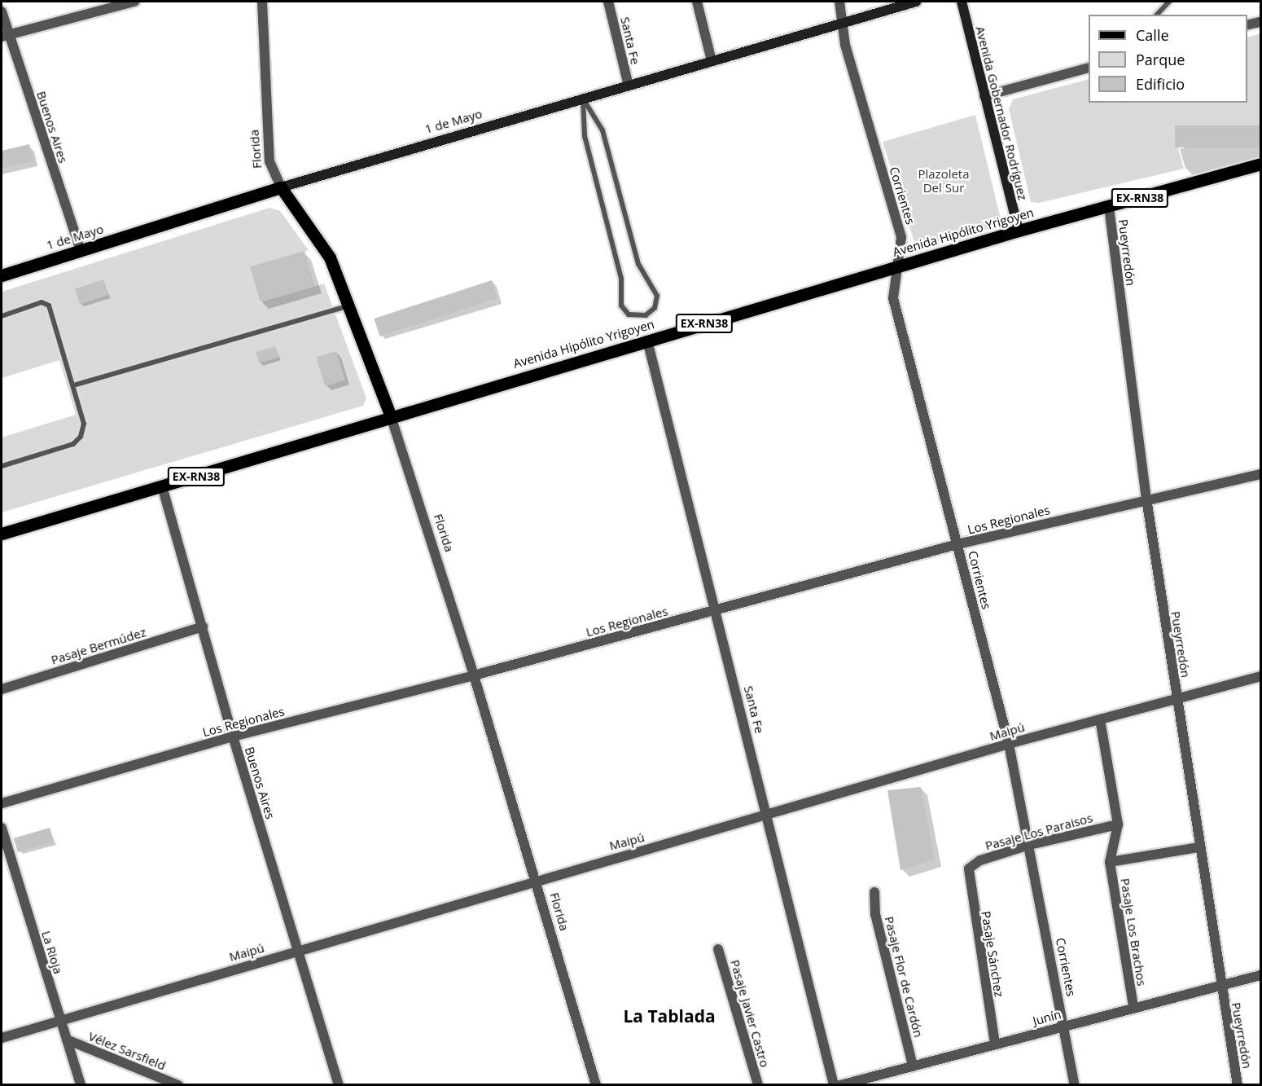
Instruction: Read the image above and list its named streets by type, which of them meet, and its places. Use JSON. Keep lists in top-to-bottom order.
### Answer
{
  "streets": {
    "main road": [
      "1 de Mayo",
      "Florida",
      "EX-RN38",
      "Avenida Hipólito Yrigoyen"
    ],
    "street": [
      "Santa Fe",
      "Avenida Gobernador Rodríguez",
      "Buenos Aires",
      "Corrientes",
      "Pueyrredón",
      "Los Regionales",
      "Pasaje Bermúdez",
      "Maipú",
      "Pasaje Los Paraisos",
      "Pasaje Los Brachos",
      "La Rioja",
      "Pasaje Sánchez",
      "Pasaje Flor de Cardón",
      "Pasaje Javier Castro",
      "Junín",
      "Vélez Sarsfield"
    ]
  },
  "crossings": [
    ["Santa Fe", "1 de Mayo"],
    ["Santa Fe", "Avenida Hipólito Yrigoyen"],
    ["Santa Fe", "Los Regionales"],
    ["Santa Fe", "Maipú"],
    ["Avenida Gobernador Rodríguez", "Avenida Hipólito Yrigoyen"],
    ["1 de Mayo", "Buenos Aires"],
    ["1 de Mayo", "Florida"],
    ["1 de Mayo", "Corrientes"],
    ["Buenos Aires", "Avenida Hipólito Yrigoyen"],
    ["Buenos Aires", "Los Regionales"],
    ["Buenos Aires", "Pasaje Bermúdez"],
    ["Buenos Aires", "Maipú"],
    ["Florida", "Avenida Hipólito Yrigoyen"],
    ["Florida", "Los Regionales"],
    ["Florida", "Maipú"],
    ["Corrientes", "Avenida Hipólito Yrigoyen"],
    ["Corrientes", "Los Regionales"],
    ["Corrientes", "Maipú"],
    ["Corrientes", "Pasaje Los Paraisos"],
    ["Corrientes", "Junín"],
    ["Avenida Hipólito Yrigoyen", "Pueyrredón"],
    ["Pueyrredón", "Los Regionales"],
    ["Pueyrredón", "Maipú"],
    ["Pueyrredón", "Pasaje Los Brachos"],
    ["Pueyrredón", "Junín"],
    ["Maipú", "Pasaje Los Brachos"],
    ["Maipú", "La Rioja"],
    ["Pasaje Los Paraisos", "Pasaje Los Brachos"],
    ["Pasaje Los Paraisos", "Pasaje Sánchez"],
    ["Pasaje Los Brachos", "Junín"],
    ["La Rioja", "Vélez Sarsfield"],
    ["Pasaje Sánchez", "Junín"],
    ["Pasaje Flor de Cardón", "Junín"]
  ],
  "districts": ["La Tablada"],
  "parks": ["Plazoleta Del Sur"],
  "legend": ["Calle", "Parque", "Edificio"]
}
